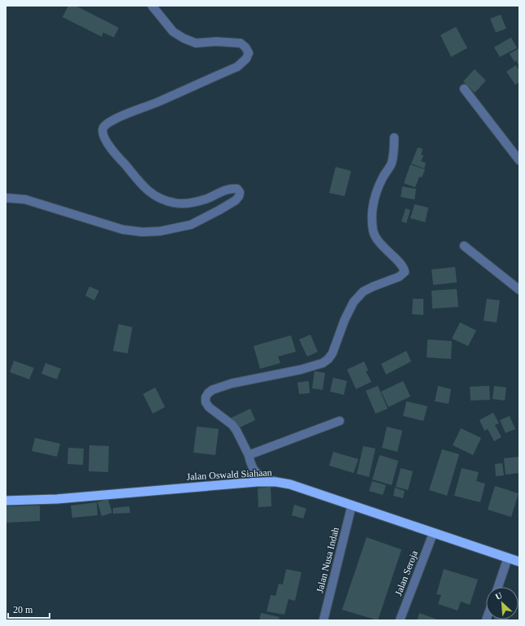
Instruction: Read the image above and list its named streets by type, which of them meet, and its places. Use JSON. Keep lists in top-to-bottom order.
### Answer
{
  "streets": {
    "highway": ["Jalan Oswald Siahaan"],
    "street": ["Jalan Nusa Indah", "Jalan Seroja"]
  },
  "crossings": [
    ["Jalan Oswald Siahaan", "Jalan Nusa Indah"],
    ["Jalan Oswald Siahaan", "Jalan Seroja"]
  ],
  "scale_bar": "20 m",
  "north": "top left"
}
